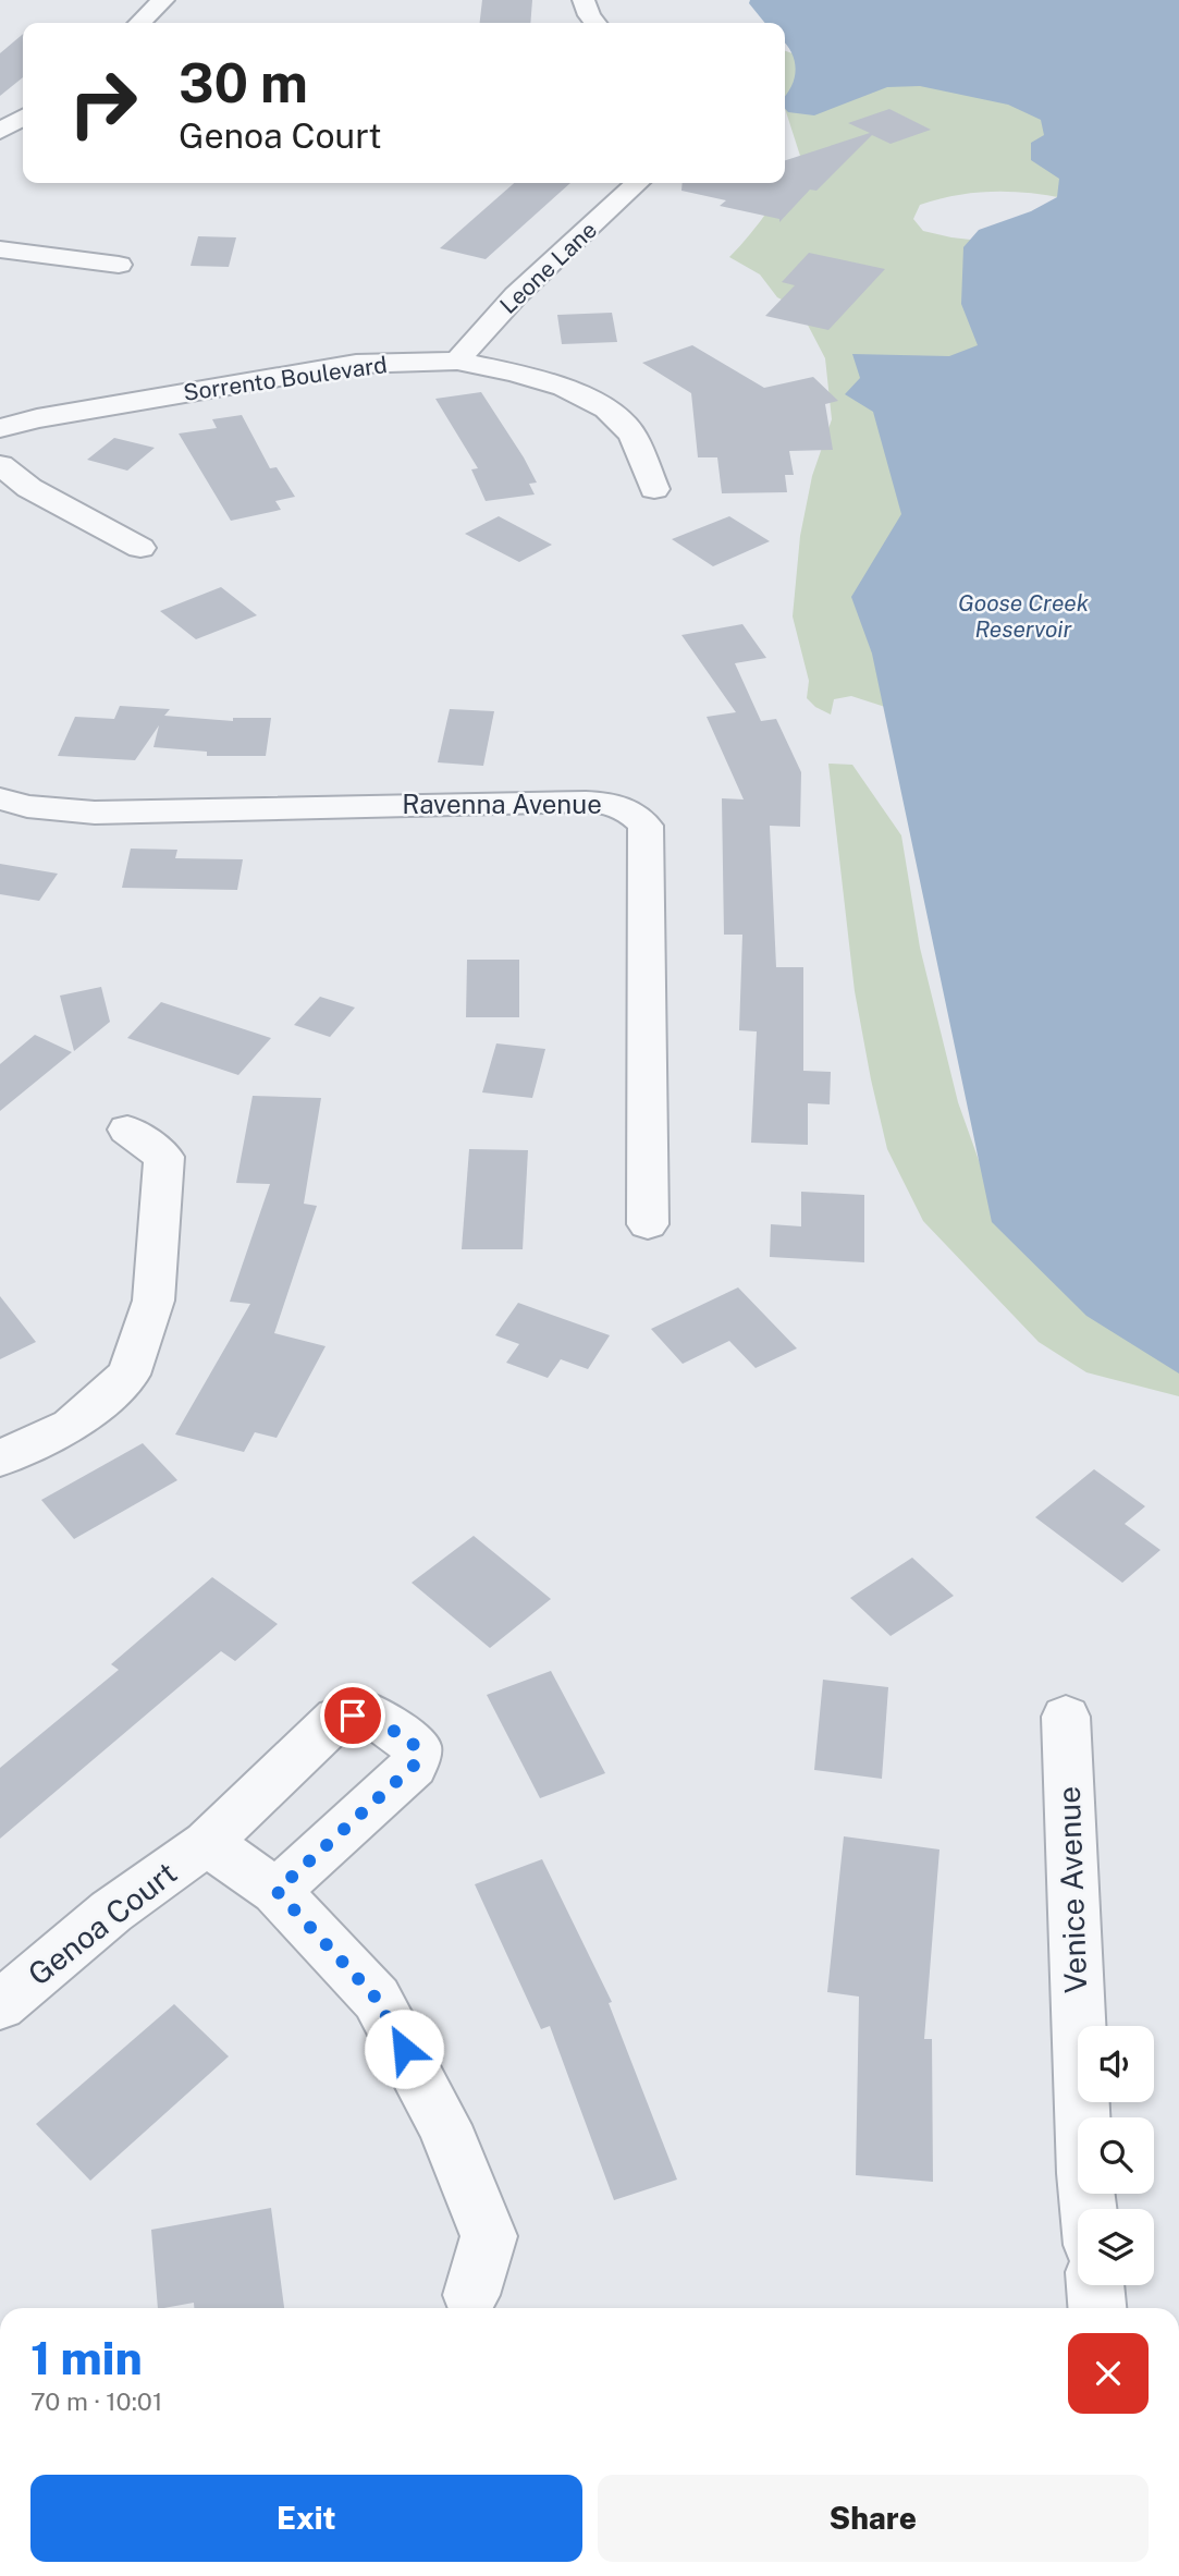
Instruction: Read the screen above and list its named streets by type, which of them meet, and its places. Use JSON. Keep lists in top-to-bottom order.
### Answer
{
  "streets": {
    "street": [
      "Leone Lane",
      "Sorrento Boulevard",
      "Ravenna Avenue",
      "Venice Avenue",
      "Genoa Court"
    ]
  },
  "crossings": [
    ["Leone Lane", "Sorrento Boulevard"]
  ],
  "water": ["Goose Creek Reservoir"],
  "page": {
    "turn": ["30 m", "Genoa Court"],
    "heading": ["1 min", "70 m · 10:01"],
    "buttons": ["Exit", "Share"]
  }
}
